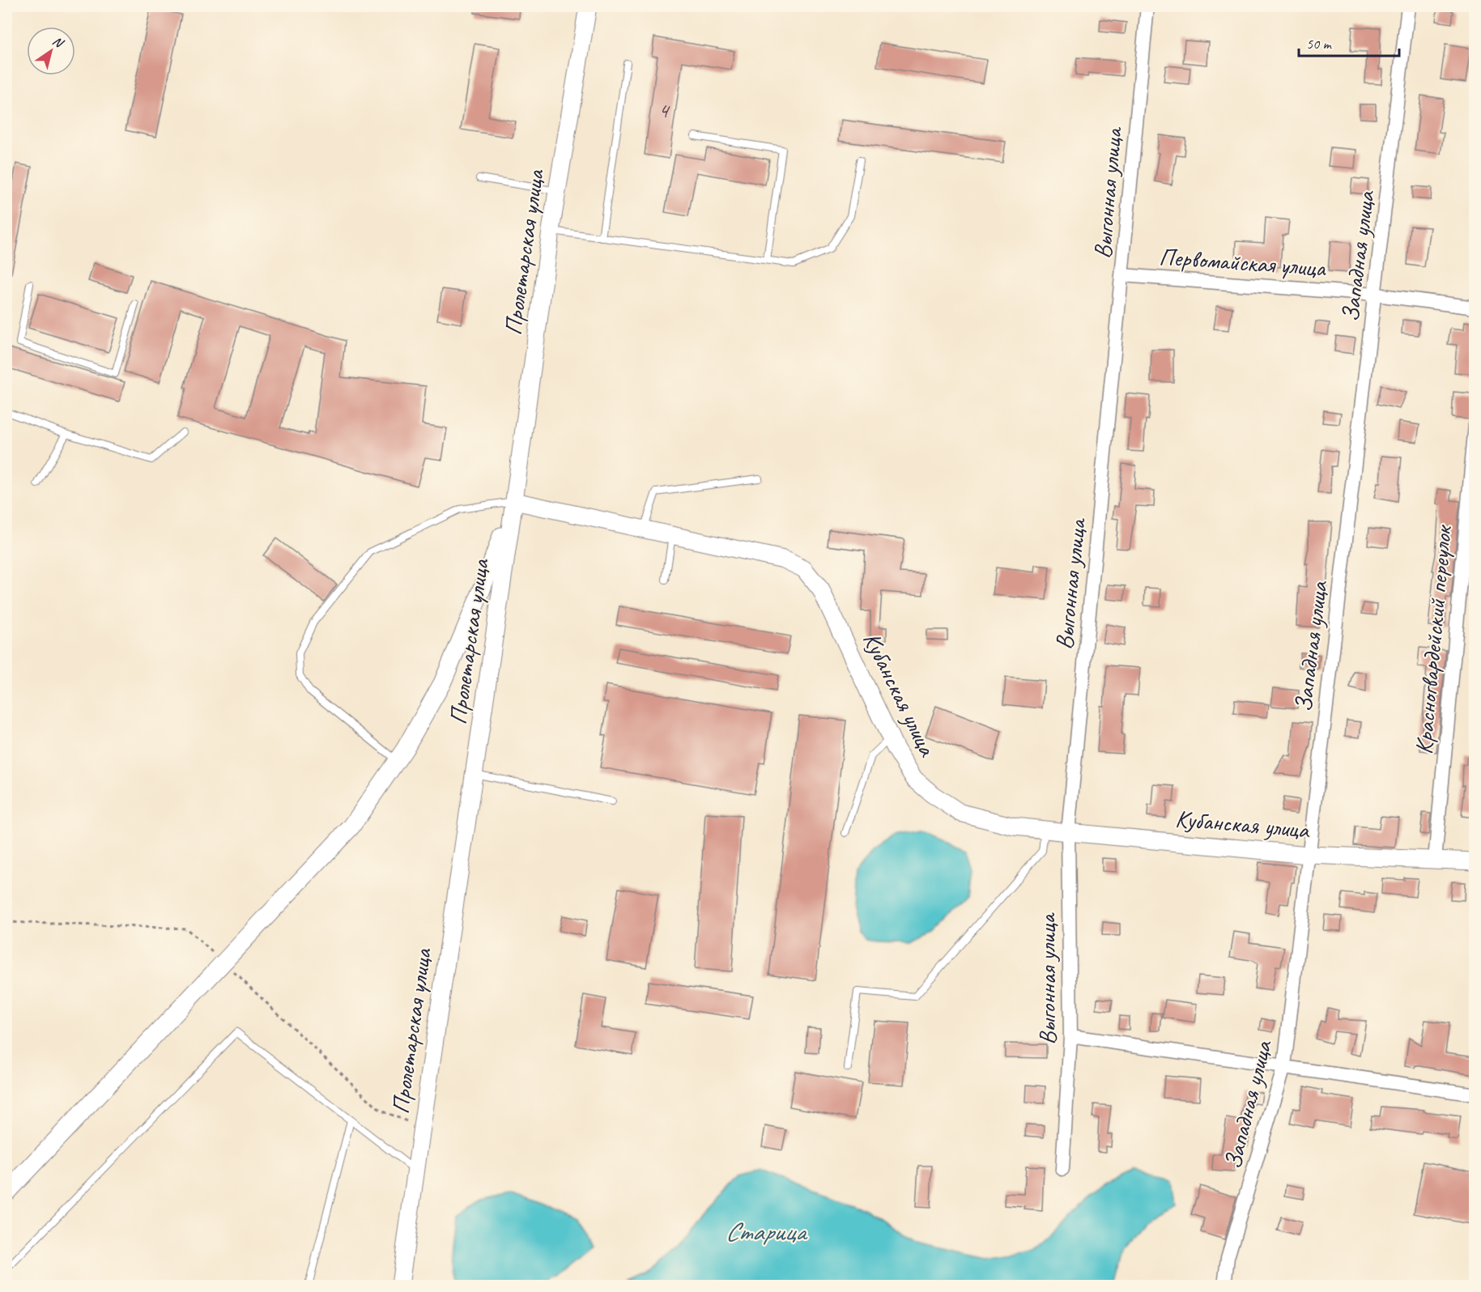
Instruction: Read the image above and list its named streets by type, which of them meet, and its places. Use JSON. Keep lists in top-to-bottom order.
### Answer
{
  "streets": {
    "street": [
      "Выгонная улица",
      "Пролетарская улица",
      "Западная улица",
      "Первомайская улица",
      "Красногвардейский переулок",
      "Кубанская улица"
    ]
  },
  "crossings": [
    ["Выгонная улица", "Первомайская улица"],
    ["Выгонная улица", "Кубанская улица"],
    ["Пролетарская улица", "Кубанская улица"],
    ["Западная улица", "Первомайская улица"],
    ["Западная улица", "Кубанская улица"],
    ["Красногвардейский переулок", "Кубанская улица"]
  ],
  "water": ["Старица"],
  "house_numbers": ["4"],
  "scale_bar": "50 m",
  "north": "top right"
}
